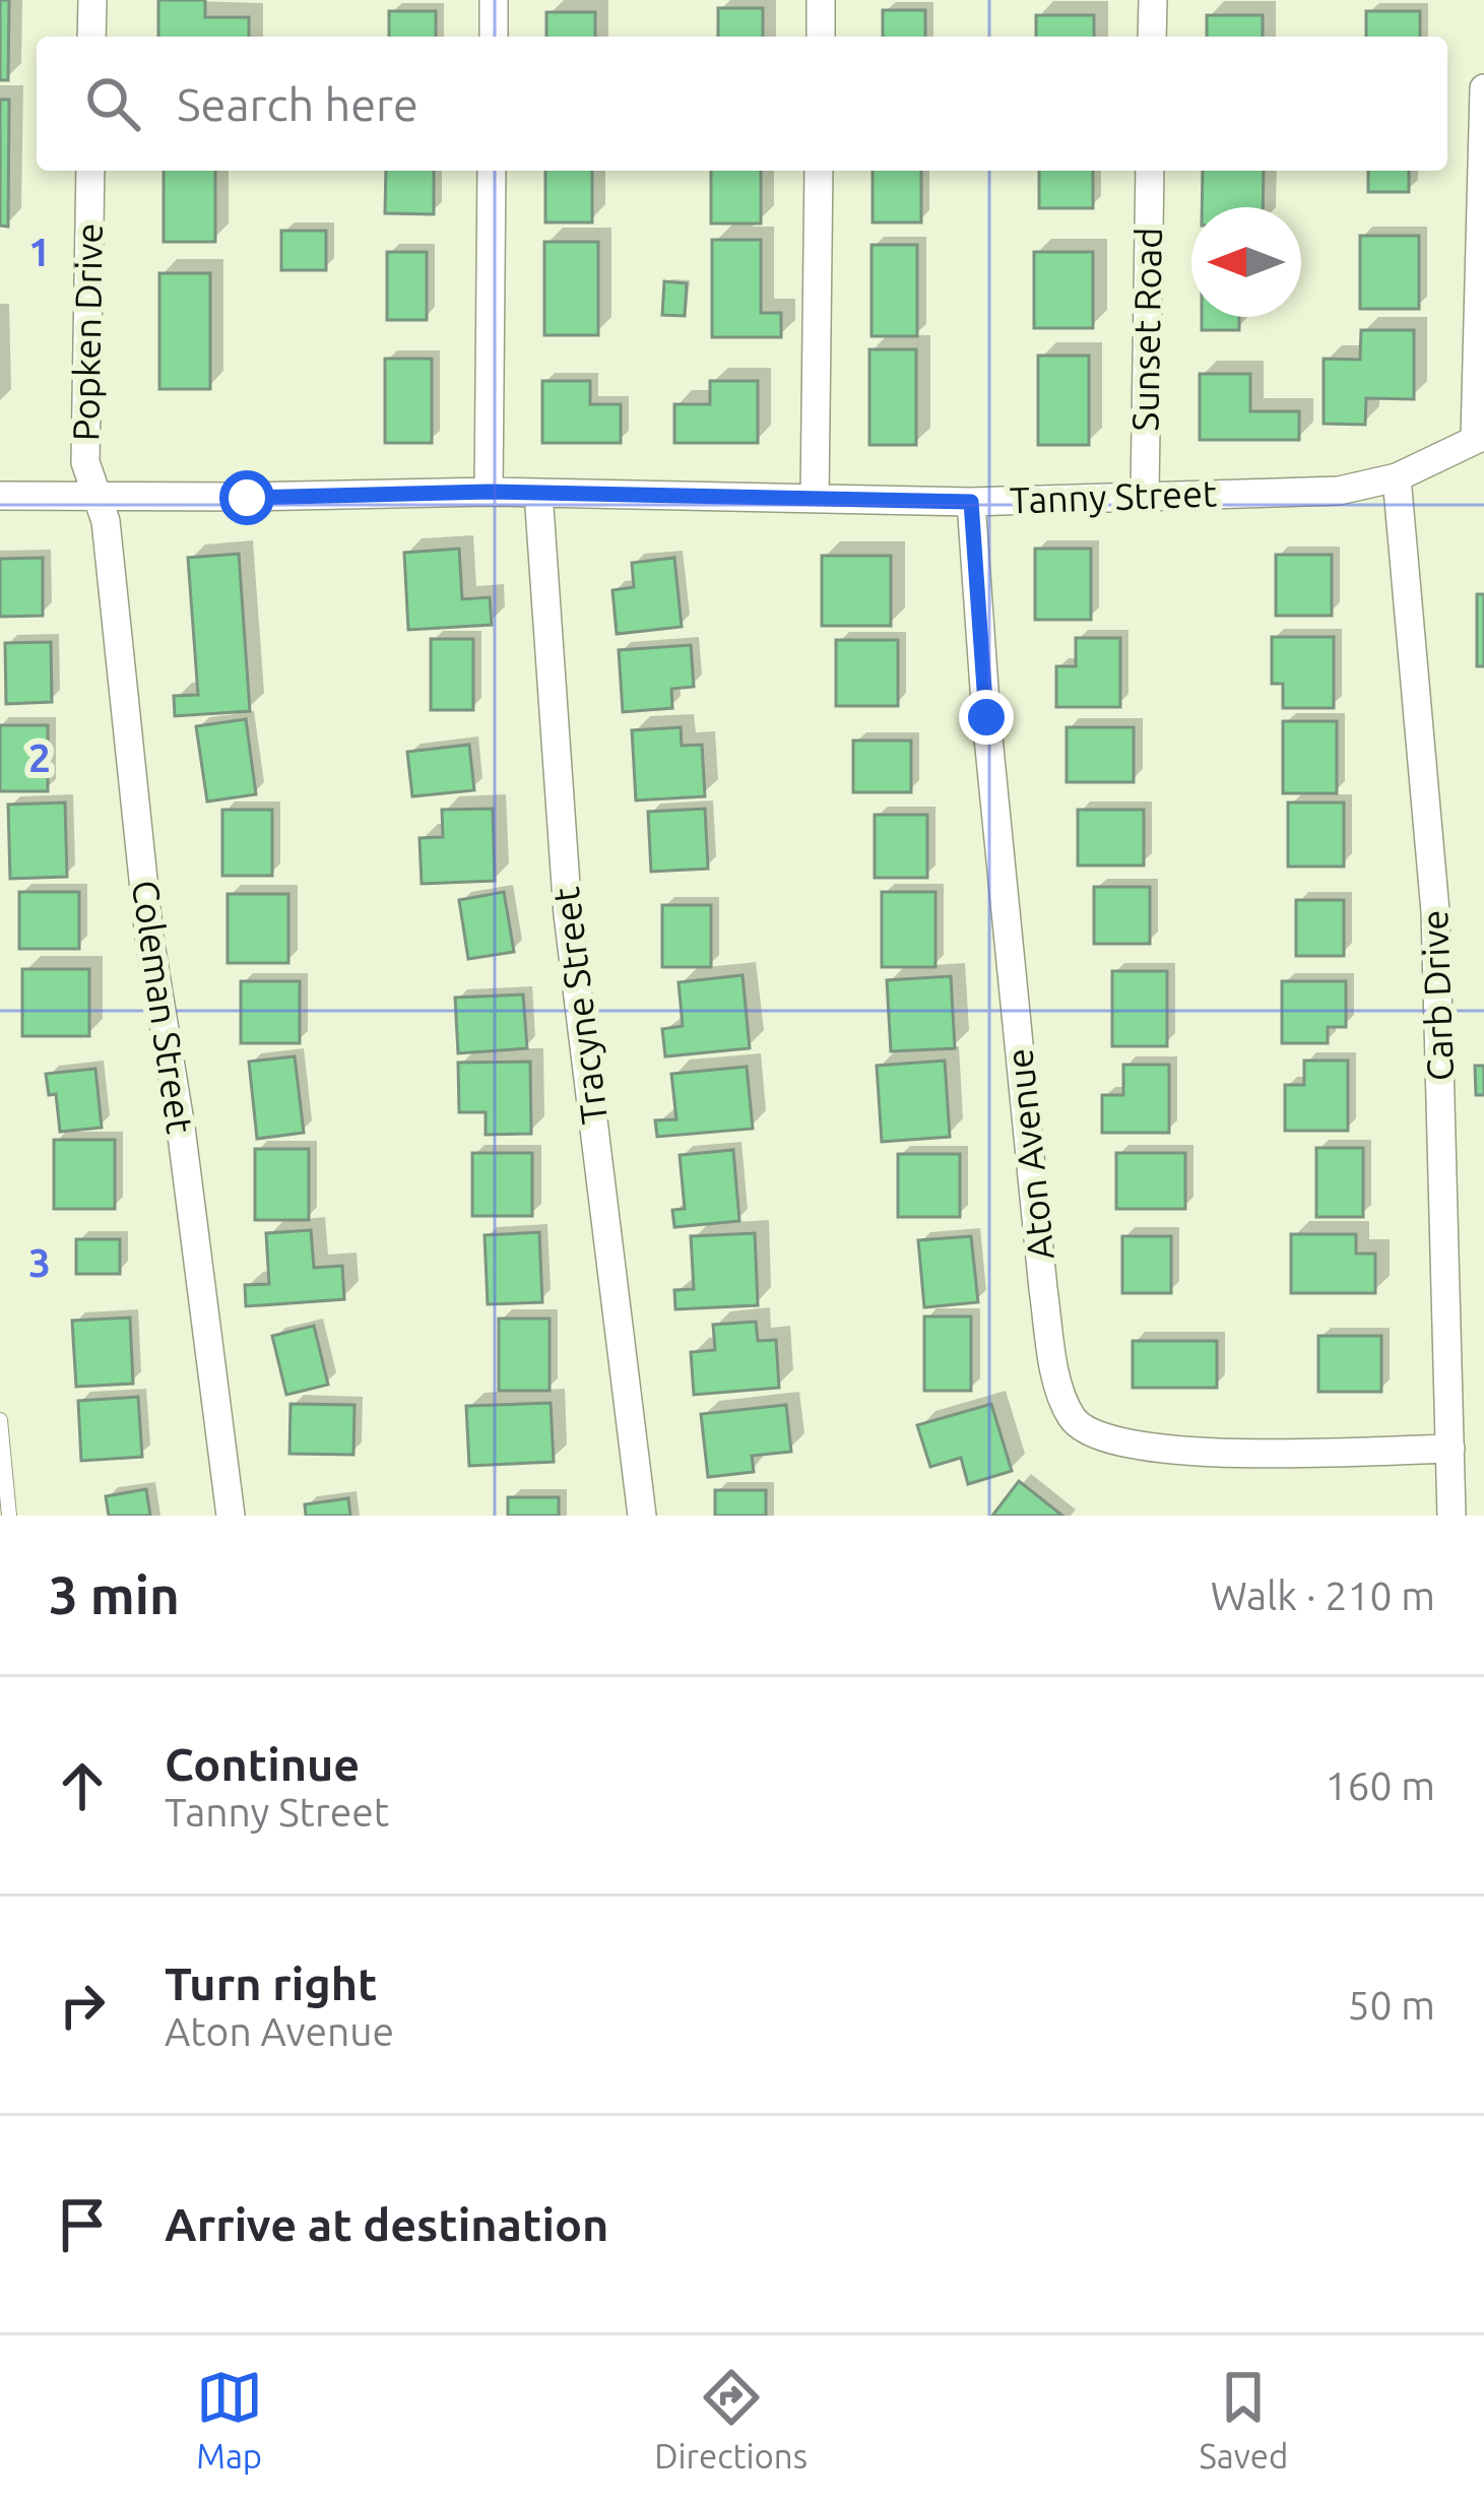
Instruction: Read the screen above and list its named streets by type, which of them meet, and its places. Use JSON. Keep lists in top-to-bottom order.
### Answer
{
  "streets": {
    "street": [
      "Sunset Road",
      "Popken Drive",
      "Tanny Street",
      "Carb Drive",
      "Tracyne Street",
      "Coleman Street",
      "Aton Avenue"
    ]
  },
  "crossings": [
    ["Sunset Road", "Tanny Street"],
    ["Popken Drive", "Tanny Street"],
    ["Popken Drive", "Coleman Street"],
    ["Tanny Street", "Carb Drive"],
    ["Tanny Street", "Tracyne Street"],
    ["Tanny Street", "Coleman Street"],
    ["Tanny Street", "Aton Avenue"],
    ["Carb Drive", "Aton Avenue"]
  ],
  "north": "left",
  "page": {
    "search": "Search here",
    "heading": ["3 min", "Walk · 210 m"],
    "list": [
      ["Continue", "Tanny Street", "160 m"],
      ["Turn right", "Aton Avenue", "50 m"],
      "Arrive at destination"
    ],
    "nav": ["Map", "Directions", "Saved"]
  },
  "grid": {
    "rows": ["1", "2", "3"]
  }
}
